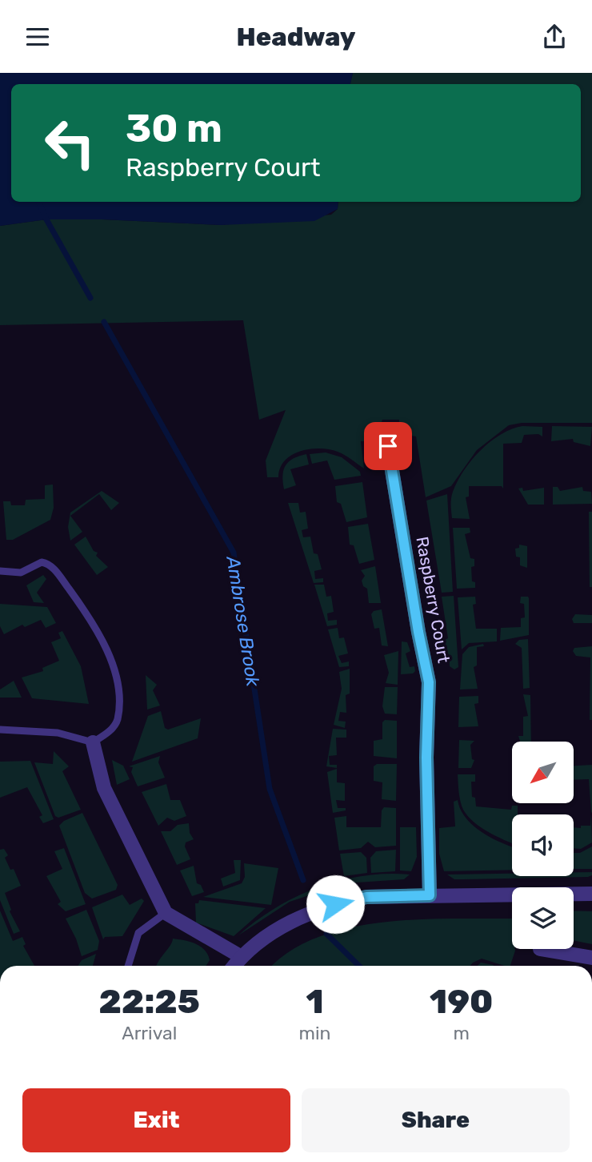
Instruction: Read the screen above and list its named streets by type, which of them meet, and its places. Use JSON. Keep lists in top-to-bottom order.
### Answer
{
  "streets": {
    "street": ["Raspberry Court"]
  },
  "water": ["Ambrose Brook"],
  "north": "bottom left",
  "page": {
    "header": "Headway",
    "turn": ["30 m", "Raspberry Court"],
    "eta": [
      "22:25",
      "Arrival",
      "1",
      "min",
      "190",
      "m"
    ],
    "buttons": ["Exit", "Share"]
  }
}
